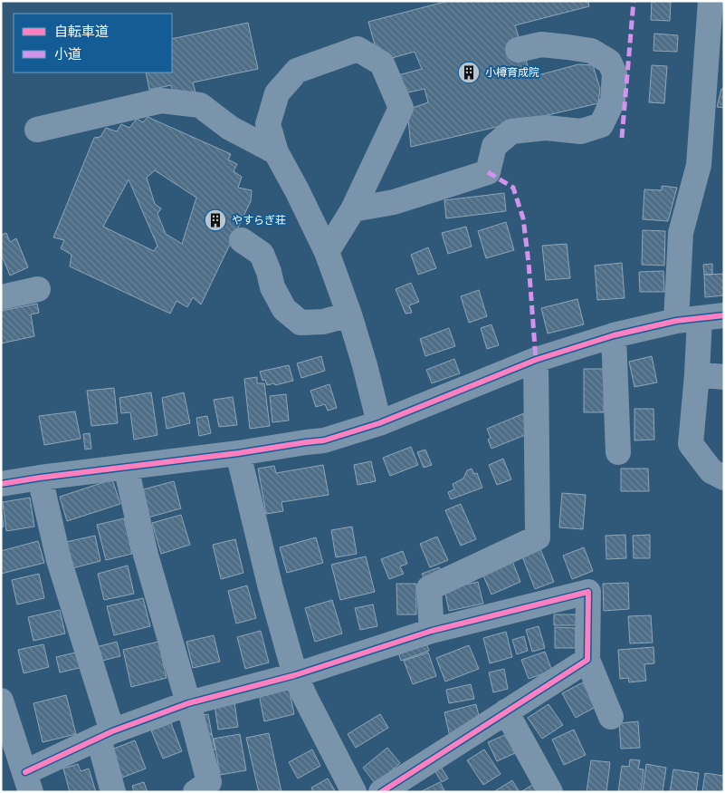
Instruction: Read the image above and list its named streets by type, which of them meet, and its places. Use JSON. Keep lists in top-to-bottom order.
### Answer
{
  "places": {
    "building": ["小樽育成院", "やすらぎ荘"]
  },
  "legend": ["自転車道", "小道"]
}
